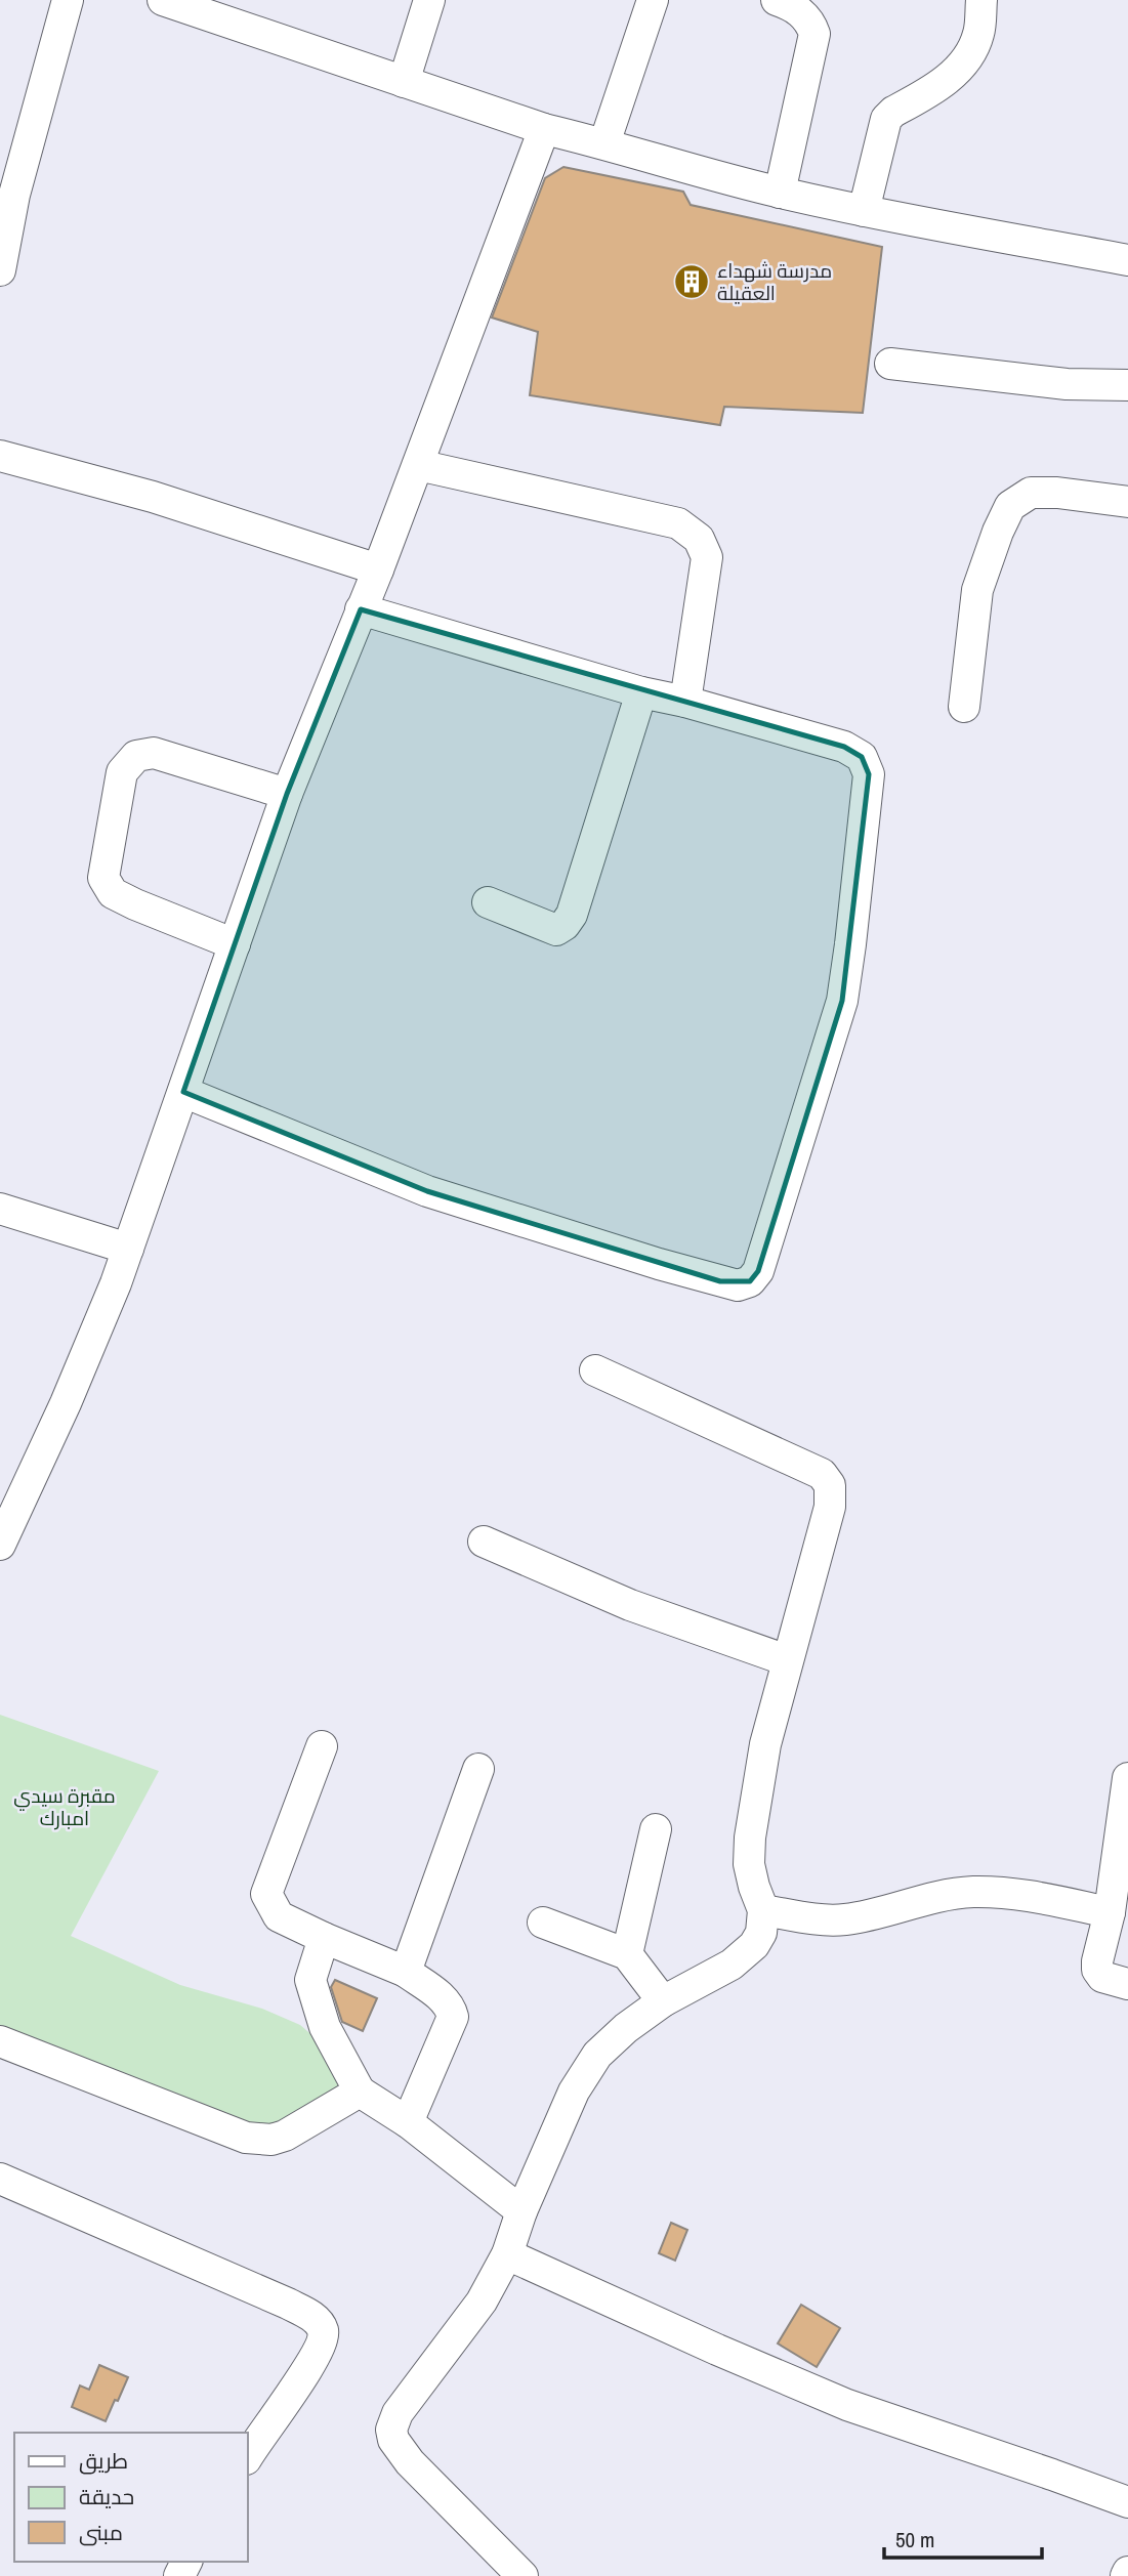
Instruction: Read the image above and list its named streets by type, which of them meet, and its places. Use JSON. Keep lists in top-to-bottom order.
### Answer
{
  "parks": ["مقبرة سيدي امبارك"],
  "places": {
    "building": ["مدرسة شهداء العقيلة"]
  },
  "legend": ["طريق", "حديقة", "مبنى"],
  "scale_bar": "50 m"
}
